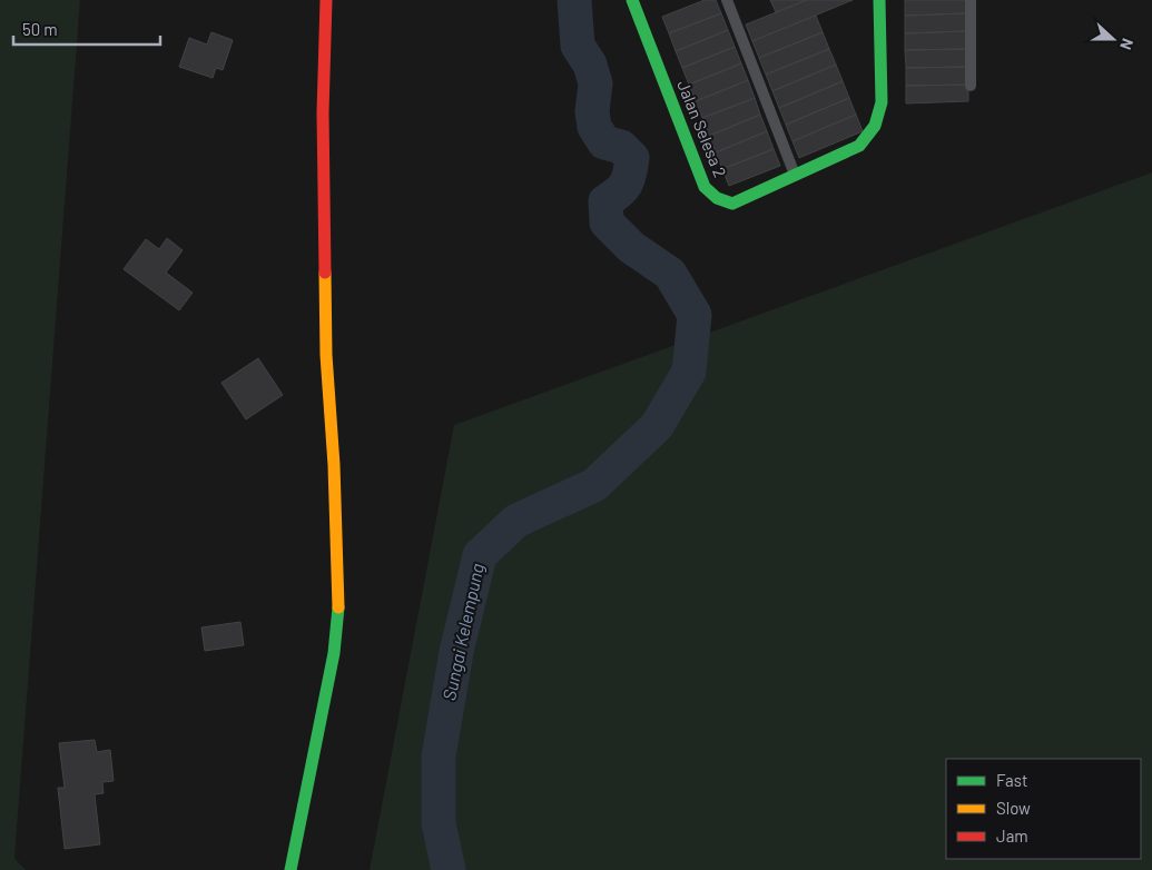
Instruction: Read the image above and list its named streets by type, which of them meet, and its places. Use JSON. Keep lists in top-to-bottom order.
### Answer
{
  "streets": {
    "main road": ["Jalan Selesa 2"]
  },
  "water": ["Sungai Kelempung"],
  "legend": ["Fast", "Slow", "Jam"],
  "scale_bar": "50 m",
  "north": "right"
}
